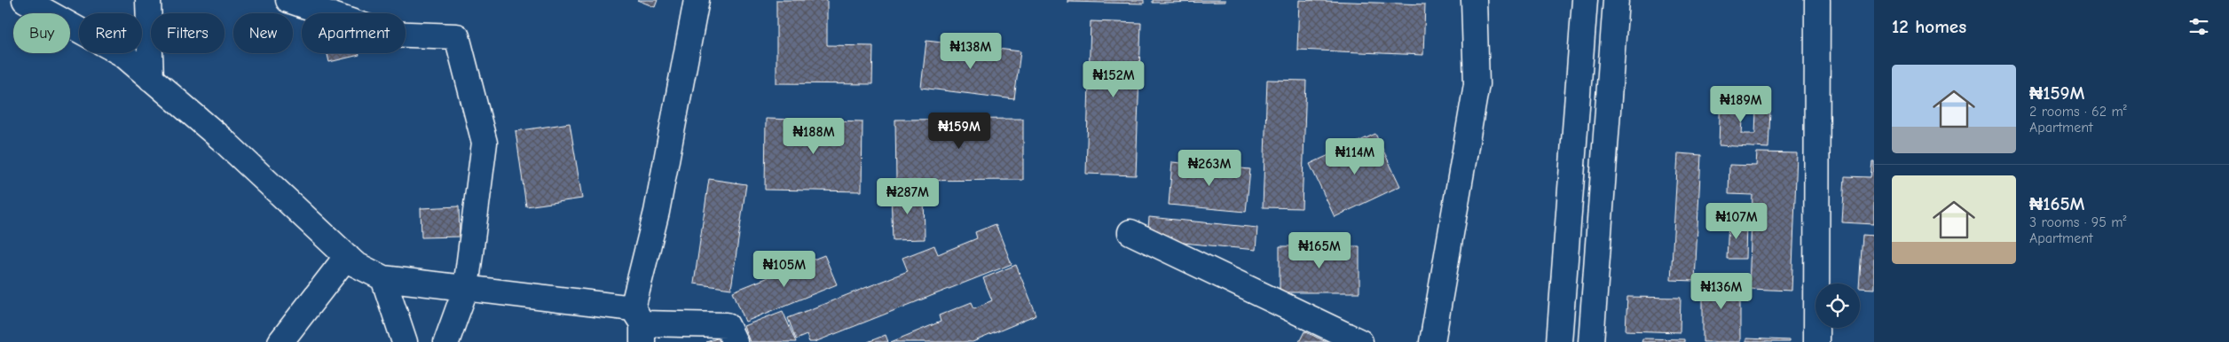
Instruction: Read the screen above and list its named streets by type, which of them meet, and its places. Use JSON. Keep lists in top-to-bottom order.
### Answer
{
  "page": {
    "heading": "12 homes",
    "chip": [
      "Buy",
      "Rent",
      "Filters",
      "New",
      "Apartment"
    ],
    "price": [
      "₦138M",
      "₦152M",
      "₦189M",
      "₦159M",
      "₦188M",
      "₦114M",
      "₦263M",
      "₦287M",
      "₦107M",
      "₦165M",
      "₦105M",
      "₦136M"
    ],
    "list": [
      {
        "name": "₦159M",
        "note": "2 rooms · 62 m² · Apartment"
      },
      {
        "name": "₦165M",
        "note": "3 rooms · 95 m² · Apartment"
      }
    ]
  }
}
